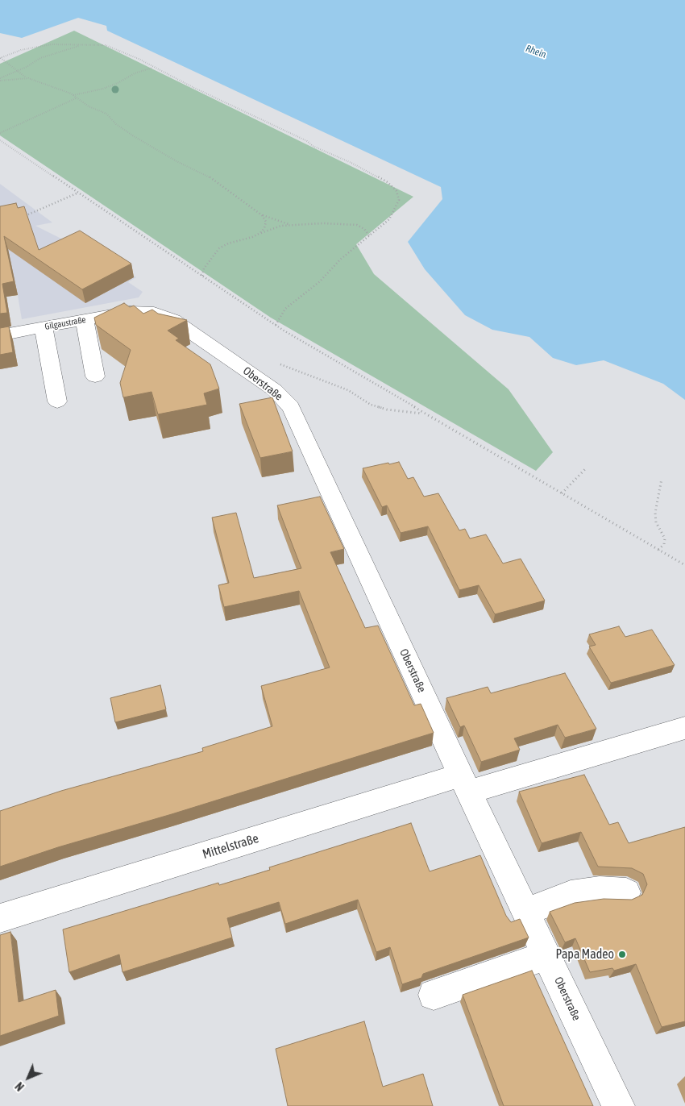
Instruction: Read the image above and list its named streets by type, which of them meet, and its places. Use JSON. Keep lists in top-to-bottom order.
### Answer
{
  "streets": {
    "street": ["Gilgaustraße", "Oberstraße", "Mittelstraße"]
  },
  "crossings": [
    ["Gilgaustraße", "Oberstraße"],
    ["Oberstraße", "Mittelstraße"]
  ],
  "water": ["Rhein"],
  "places": ["Papa Madeo"],
  "north": "bottom left"
}
